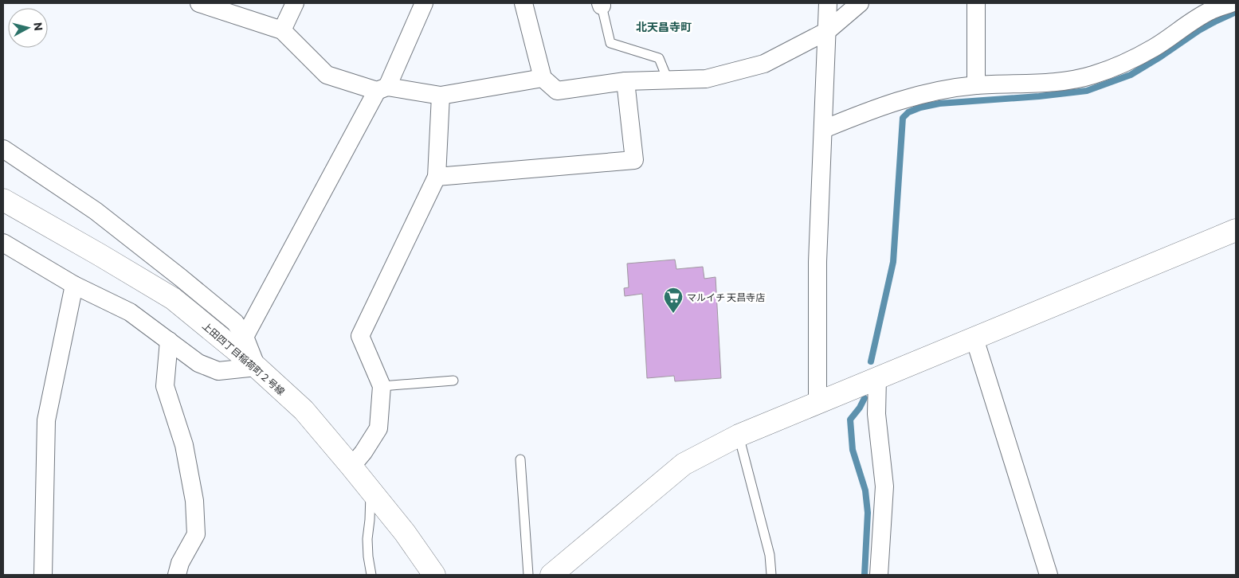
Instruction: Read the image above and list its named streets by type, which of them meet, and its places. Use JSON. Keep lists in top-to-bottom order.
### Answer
{
  "streets": {
    "street": ["上田四丁目稲荷町２号線"]
  },
  "districts": ["北天昌寺町"],
  "places": {
    "supermarket": ["マルイチ 天昌寺店"]
  },
  "north": "right"
}
